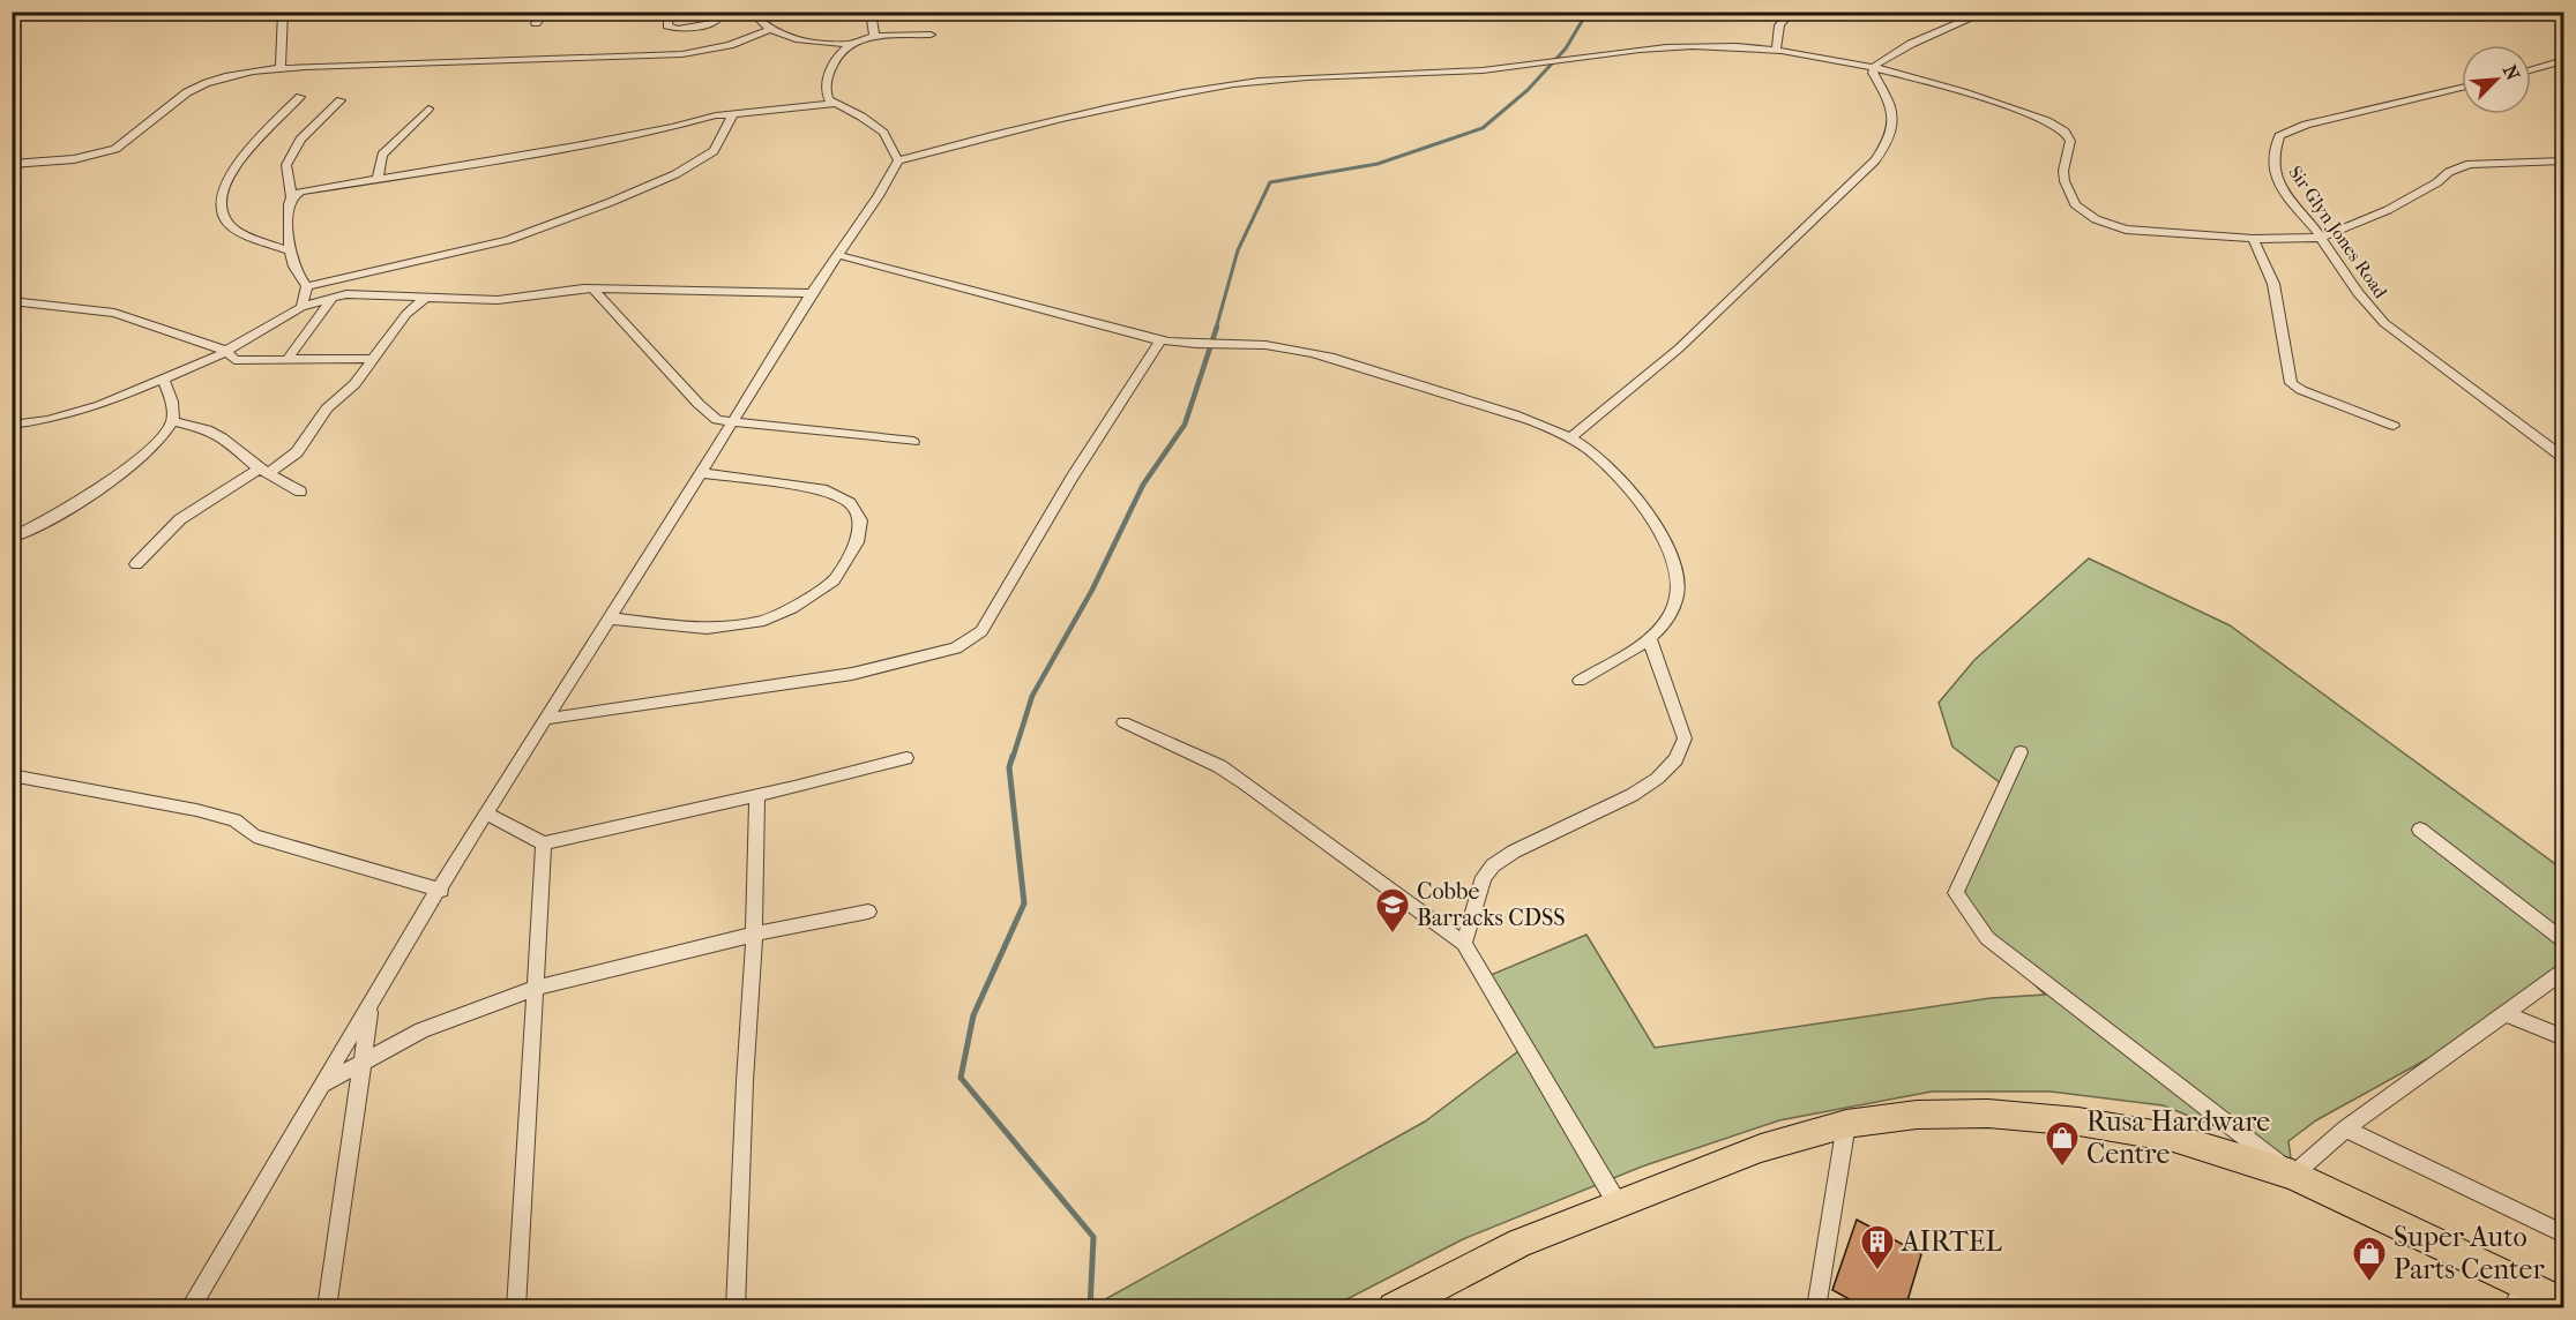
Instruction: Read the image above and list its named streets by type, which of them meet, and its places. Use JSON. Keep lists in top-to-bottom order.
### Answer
{
  "streets": {
    "street": ["Sir Glyn Jones Road"]
  },
  "places": {
    "school or university": ["Cobbe Barracks CDSS"],
    "shop": ["Rusa Hardware Centre", "Super Auto Parts Center"],
    "building": ["AIRTEL"]
  },
  "north": "top right"
}
